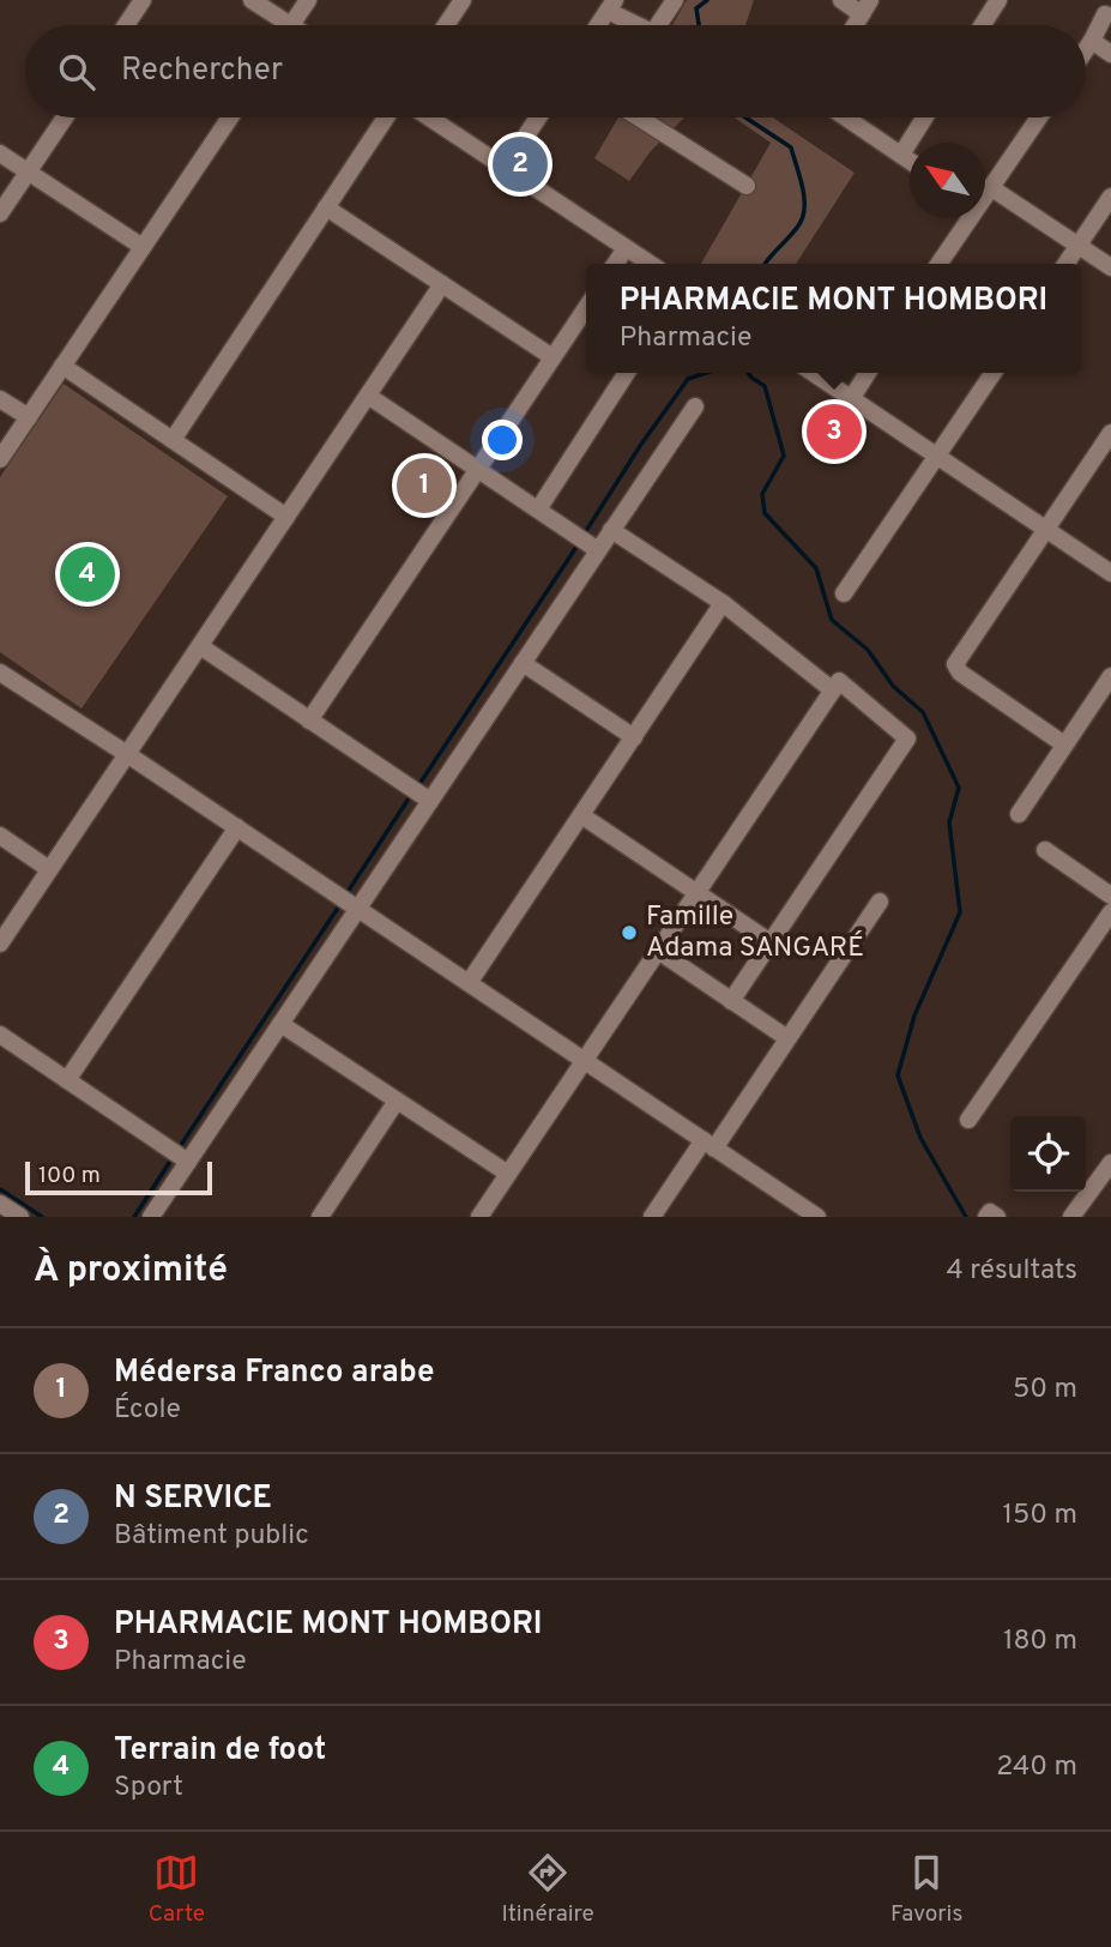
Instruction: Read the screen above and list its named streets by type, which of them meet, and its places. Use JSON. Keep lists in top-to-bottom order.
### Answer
{
  "places": ["Famille Adama SANGARÉ"],
  "scale_bar": "100 m",
  "north": "top left",
  "page": {
    "search": "Rechercher",
    "pins": [
      "2",
      "3",
      "1",
      "4"
    ],
    "popup": ["PHARMACIE MONT HOMBORI", "Pharmacie"],
    "scale": "100 m",
    "heading": ["À proximité", "4 résultats"],
    "list": [
      {
        "mark": "1",
        "name": "Médersa Franco arabe",
        "note": "École",
        "value": "50 m"
      },
      {
        "mark": "2",
        "name": "N SERVICE",
        "note": "Bâtiment public",
        "value": "150 m"
      },
      {
        "mark": "3",
        "name": "PHARMACIE MONT HOMBORI",
        "note": "Pharmacie",
        "value": "180 m"
      },
      {
        "mark": "4",
        "name": "Terrain de foot",
        "note": "Sport",
        "value": "240 m"
      }
    ],
    "nav": ["Carte", "Itinéraire", "Favoris"]
  }
}
